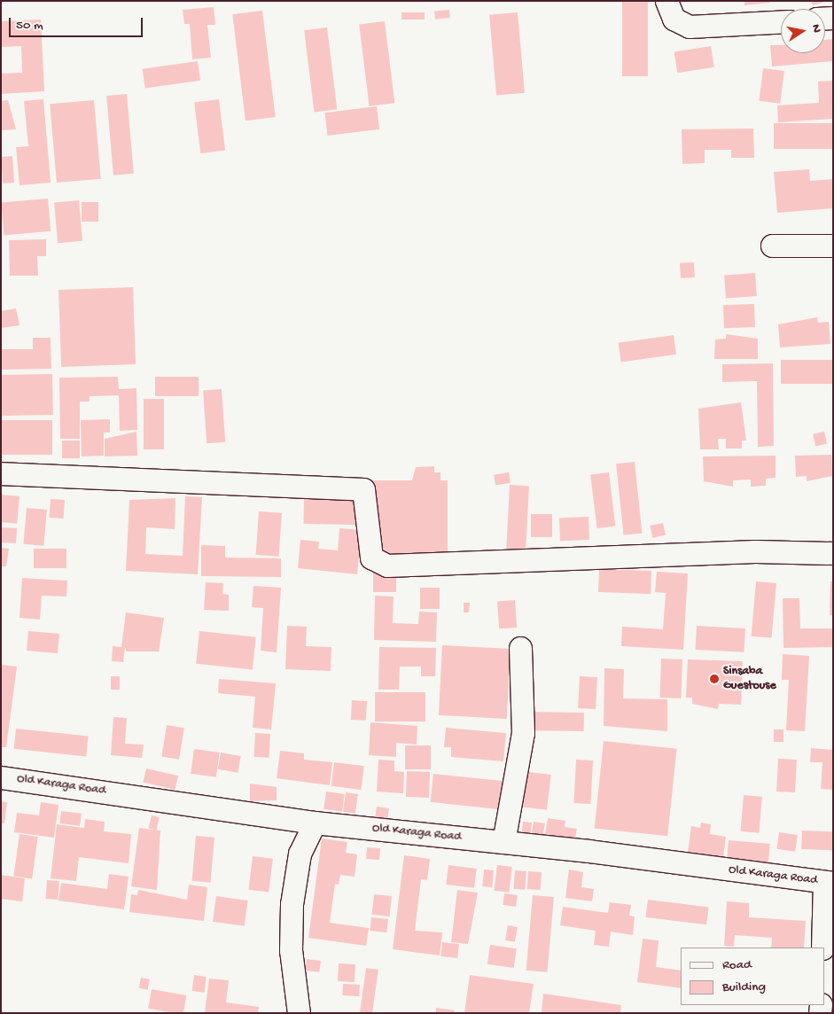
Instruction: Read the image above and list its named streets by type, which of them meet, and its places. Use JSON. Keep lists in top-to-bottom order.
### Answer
{
  "streets": {
    "street": ["Old Karaga Road"]
  },
  "places": ["Sinsaba Guestouse"],
  "legend": ["Road", "Building"],
  "scale_bar": "50 m",
  "north": "right"
}
